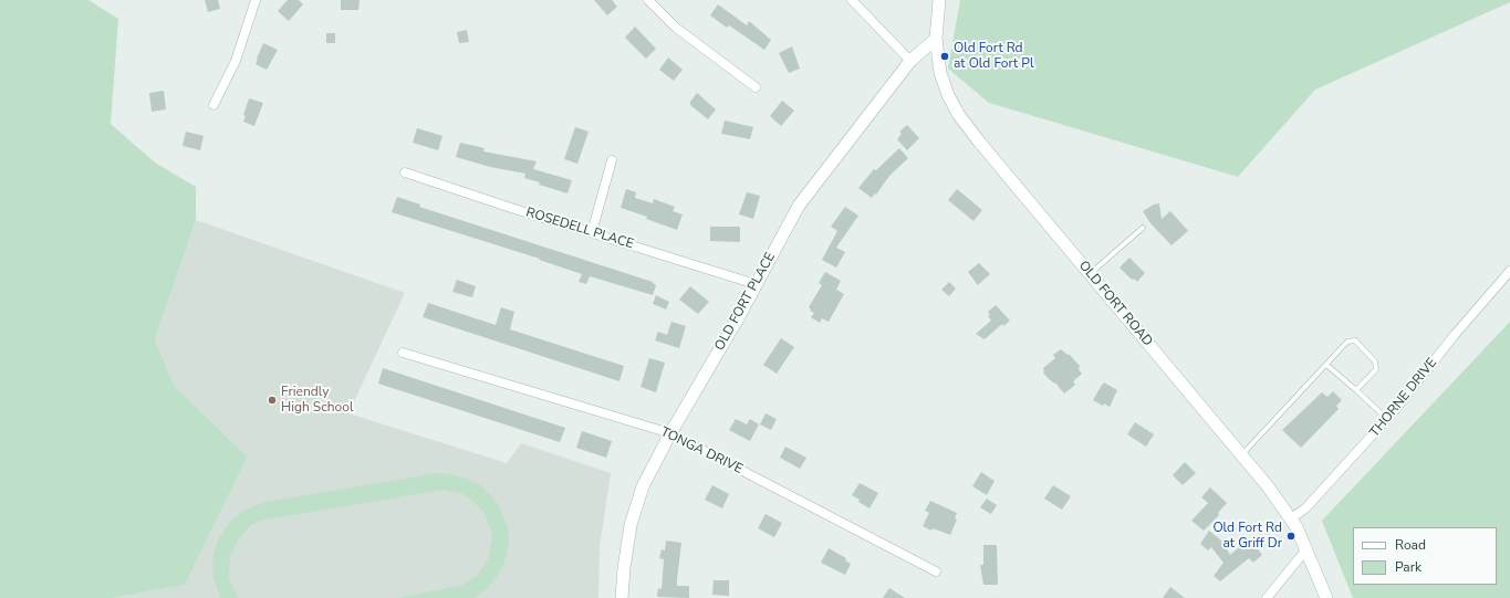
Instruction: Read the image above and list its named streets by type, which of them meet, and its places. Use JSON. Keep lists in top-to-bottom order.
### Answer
{
  "streets": {
    "main road": ["OLD FORT PLACE", "OLD FORT ROAD"],
    "street": ["ROSEDELL PLACE", "THORNE DRIVE", "TONGA DRIVE"]
  },
  "crossings": [
    ["ROSEDELL PLACE", "OLD FORT PLACE"],
    ["OLD FORT PLACE", "OLD FORT ROAD"],
    ["OLD FORT PLACE", "TONGA DRIVE"],
    ["OLD FORT ROAD", "THORNE DRIVE"]
  ],
  "places": ["Old Fort Rd at Old Fort Pl", "Friendly High School", "Old Fort Rd at Griff Dr"],
  "legend": ["Road", "Park"]
}
